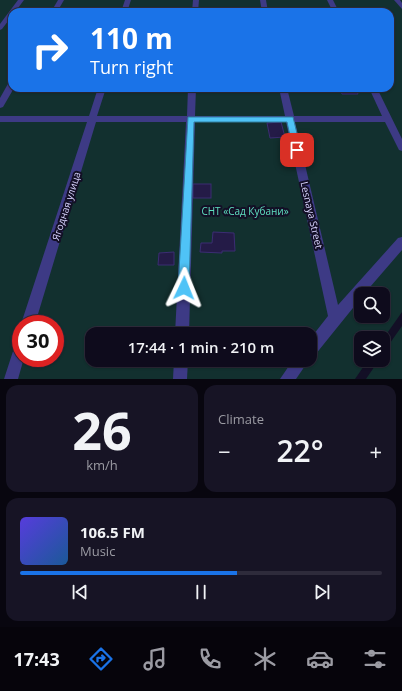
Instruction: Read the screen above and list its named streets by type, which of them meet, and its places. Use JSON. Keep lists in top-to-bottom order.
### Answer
{
  "streets": {
    "street": ["Ягодная улица", "Lesnaya Street"]
  },
  "parks": ["СНТ «Сад Кубани»"],
  "page": {
    "turn": ["110 m", "Turn right"],
    "limit": "30",
    "trip": "17:44 · 1 min · 210 m",
    "tile": [
      ["26", "km/h"],
      "Climate"
    ],
    "heat": ["−", "22°", "+"],
    "song": ["106.5 FM", "Music"],
    "tabs": "17:43"
  }
}
